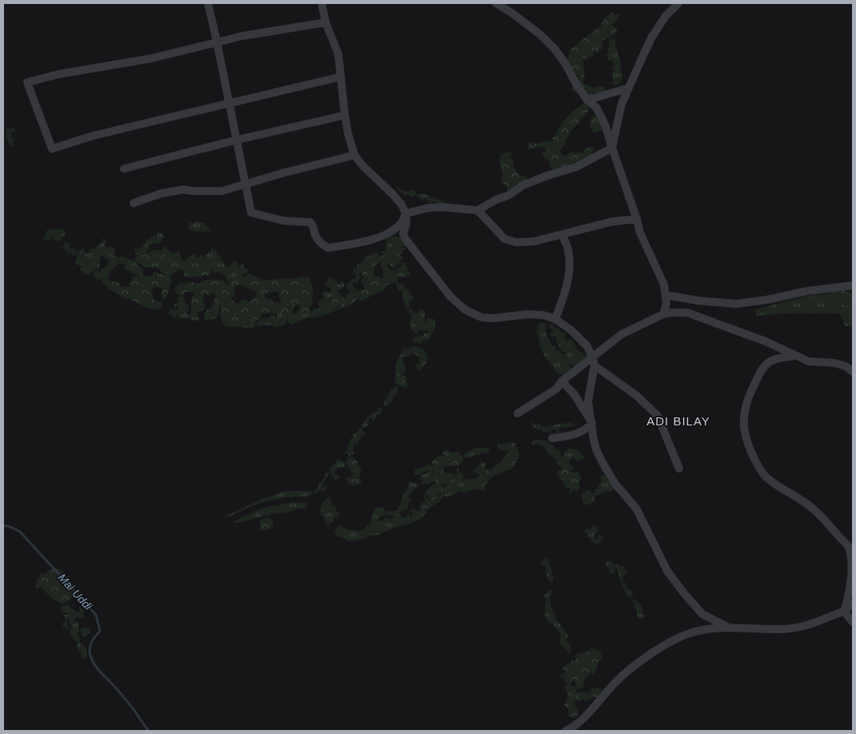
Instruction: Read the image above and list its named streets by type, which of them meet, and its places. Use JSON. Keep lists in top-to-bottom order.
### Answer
{
  "districts": ["ADI BILAY"],
  "water": ["Mai Uddi"]
}
